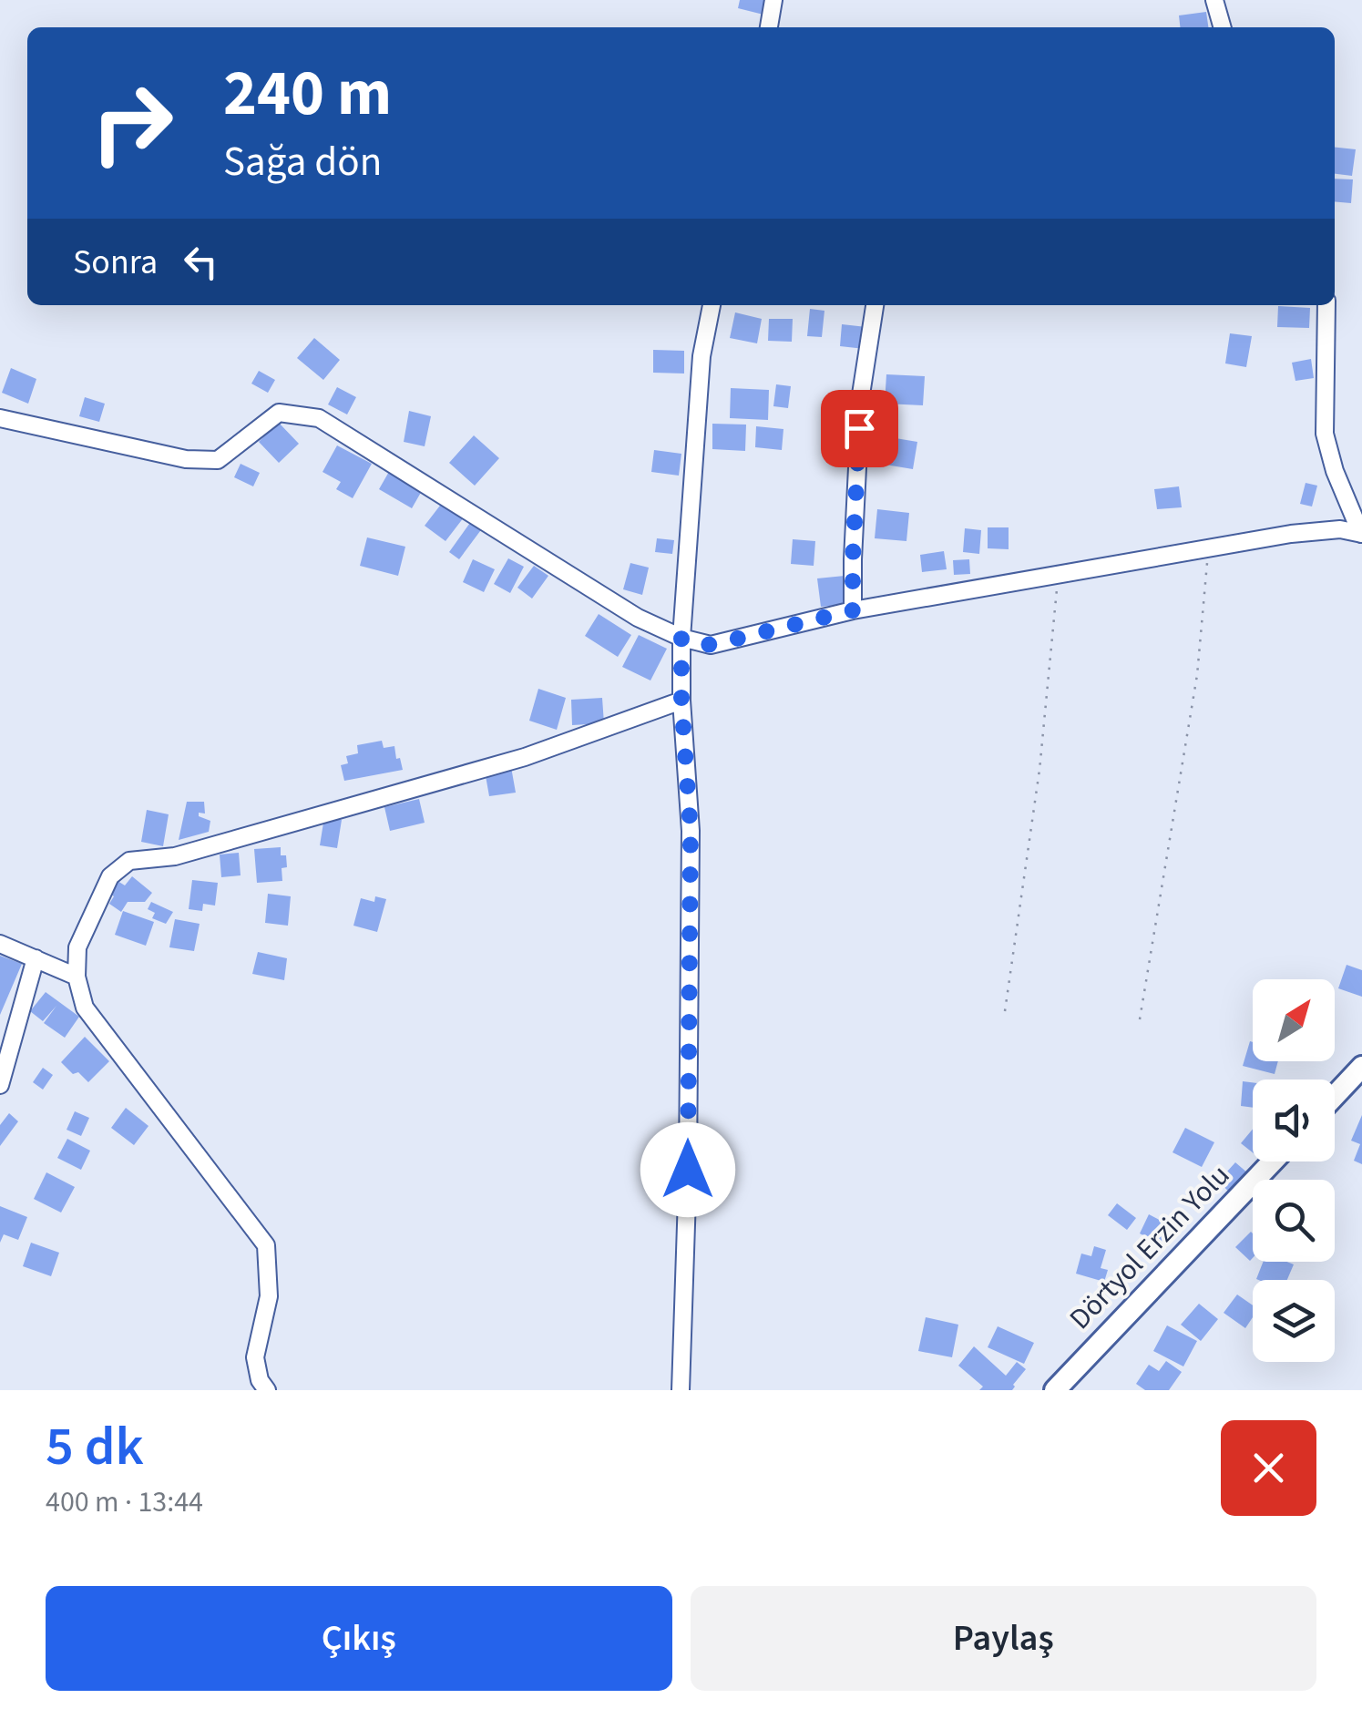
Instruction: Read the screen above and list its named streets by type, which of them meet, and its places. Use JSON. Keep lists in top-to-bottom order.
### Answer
{
  "streets": {
    "main road": ["Dörtyol Erzin Yolu"]
  },
  "north": "top right",
  "page": {
    "turn": ["240 m", "Sağa dön"],
    "then": "Sonra",
    "heading": ["5 dk", "400 m · 13:44"],
    "buttons": ["Çıkış", "Paylaş"]
  }
}
